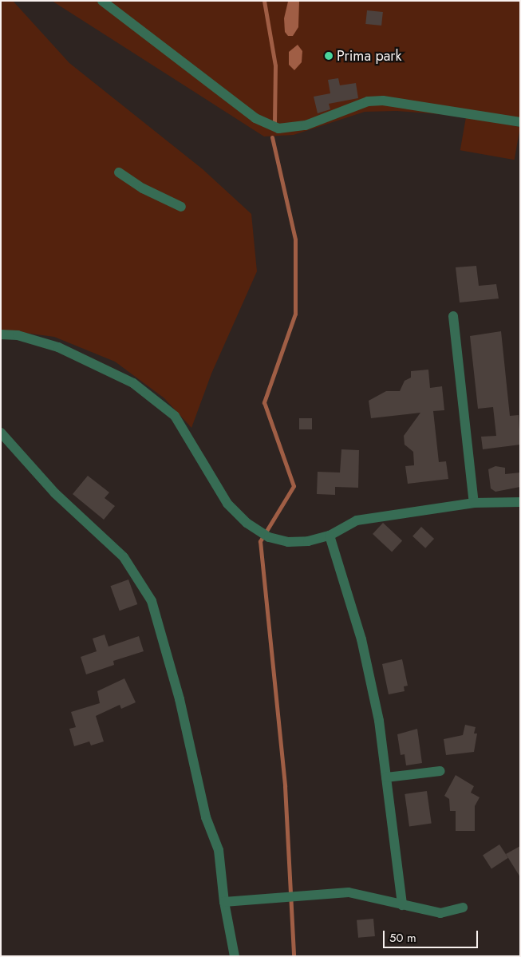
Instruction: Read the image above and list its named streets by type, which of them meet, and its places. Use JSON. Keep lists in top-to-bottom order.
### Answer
{
  "places": ["Prima park"],
  "scale_bar": "50 m"
}
